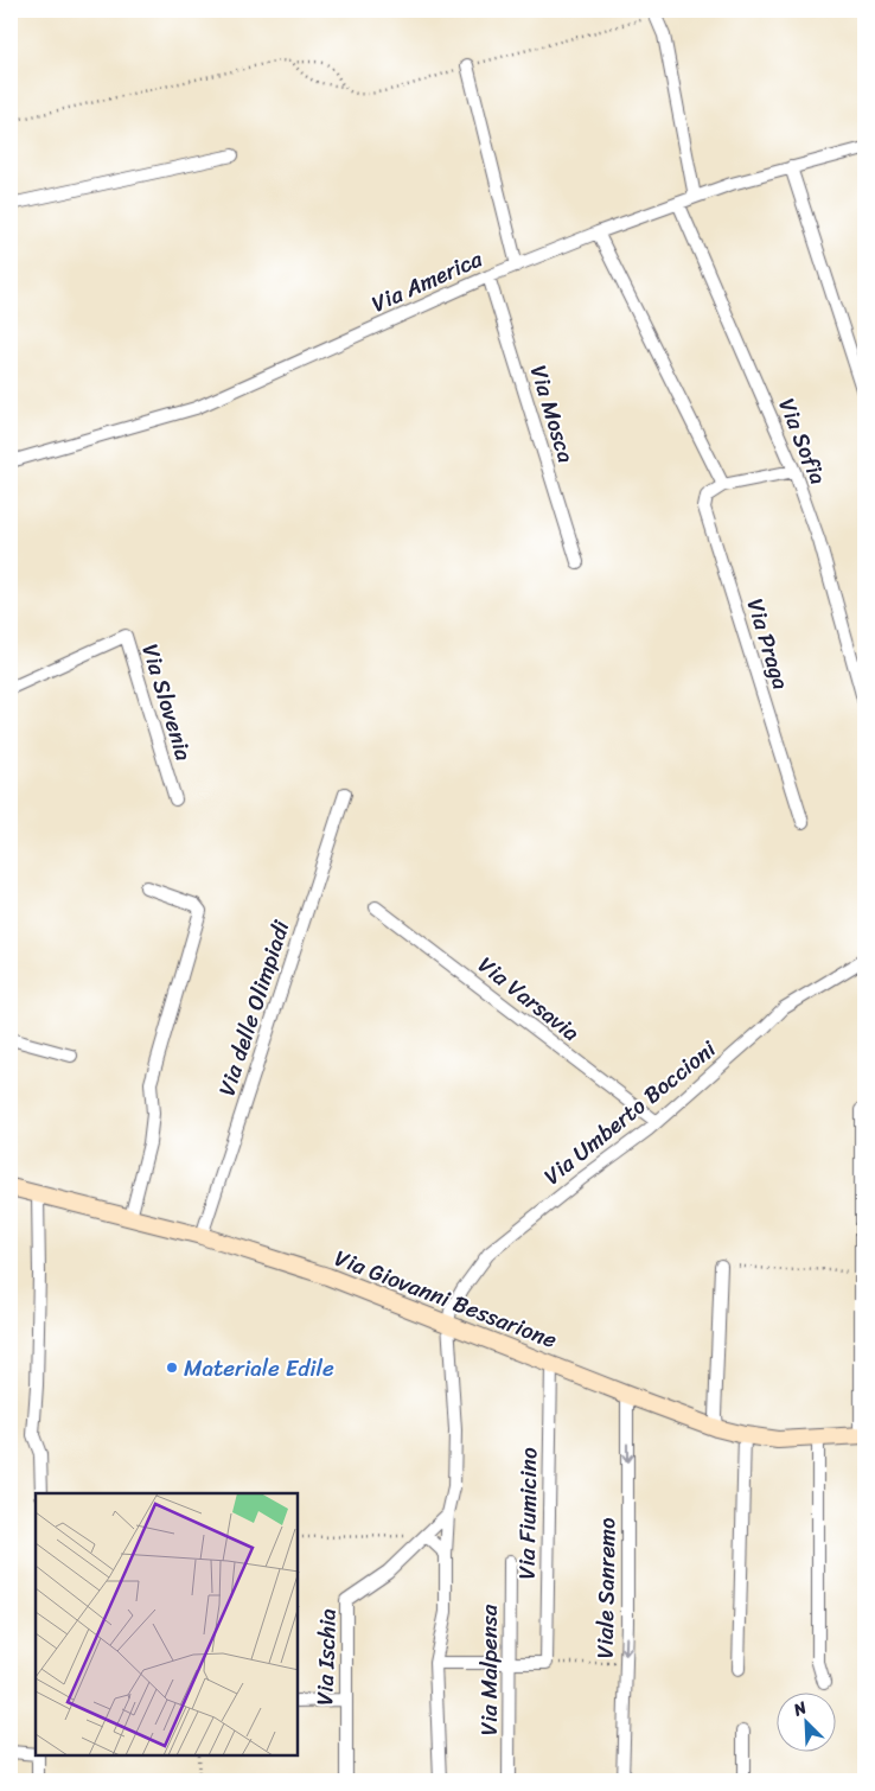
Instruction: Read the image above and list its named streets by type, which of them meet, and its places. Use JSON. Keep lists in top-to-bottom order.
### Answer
{
  "streets": {
    "street": [
      "Via America",
      "Via Mosca",
      "Via Sofia",
      "Via Praga",
      "Via Slovenia",
      "Via Varsavia",
      "Via delle Olimpiadi",
      "Via Umberto Boccioni",
      "Via Giovanni Bessarione",
      "Via Fiumicino",
      "Viale Sanremo",
      "Via Ischia",
      "Via Malpensa"
    ]
  },
  "crossings": [
    ["Via America", "Via Mosca"],
    ["Via America", "Via Sofia"],
    ["Via Varsavia", "Via Umberto Boccioni"],
    ["Via delle Olimpiadi", "Via Giovanni Bessarione"],
    ["Via Umberto Boccioni", "Via Giovanni Bessarione"],
    ["Via Giovanni Bessarione", "Via Fiumicino"],
    ["Via Giovanni Bessarione", "Viale Sanremo"]
  ],
  "one_way": ["Viale Sanremo"],
  "places": ["Materiale Edile"],
  "north": "top left"
}
